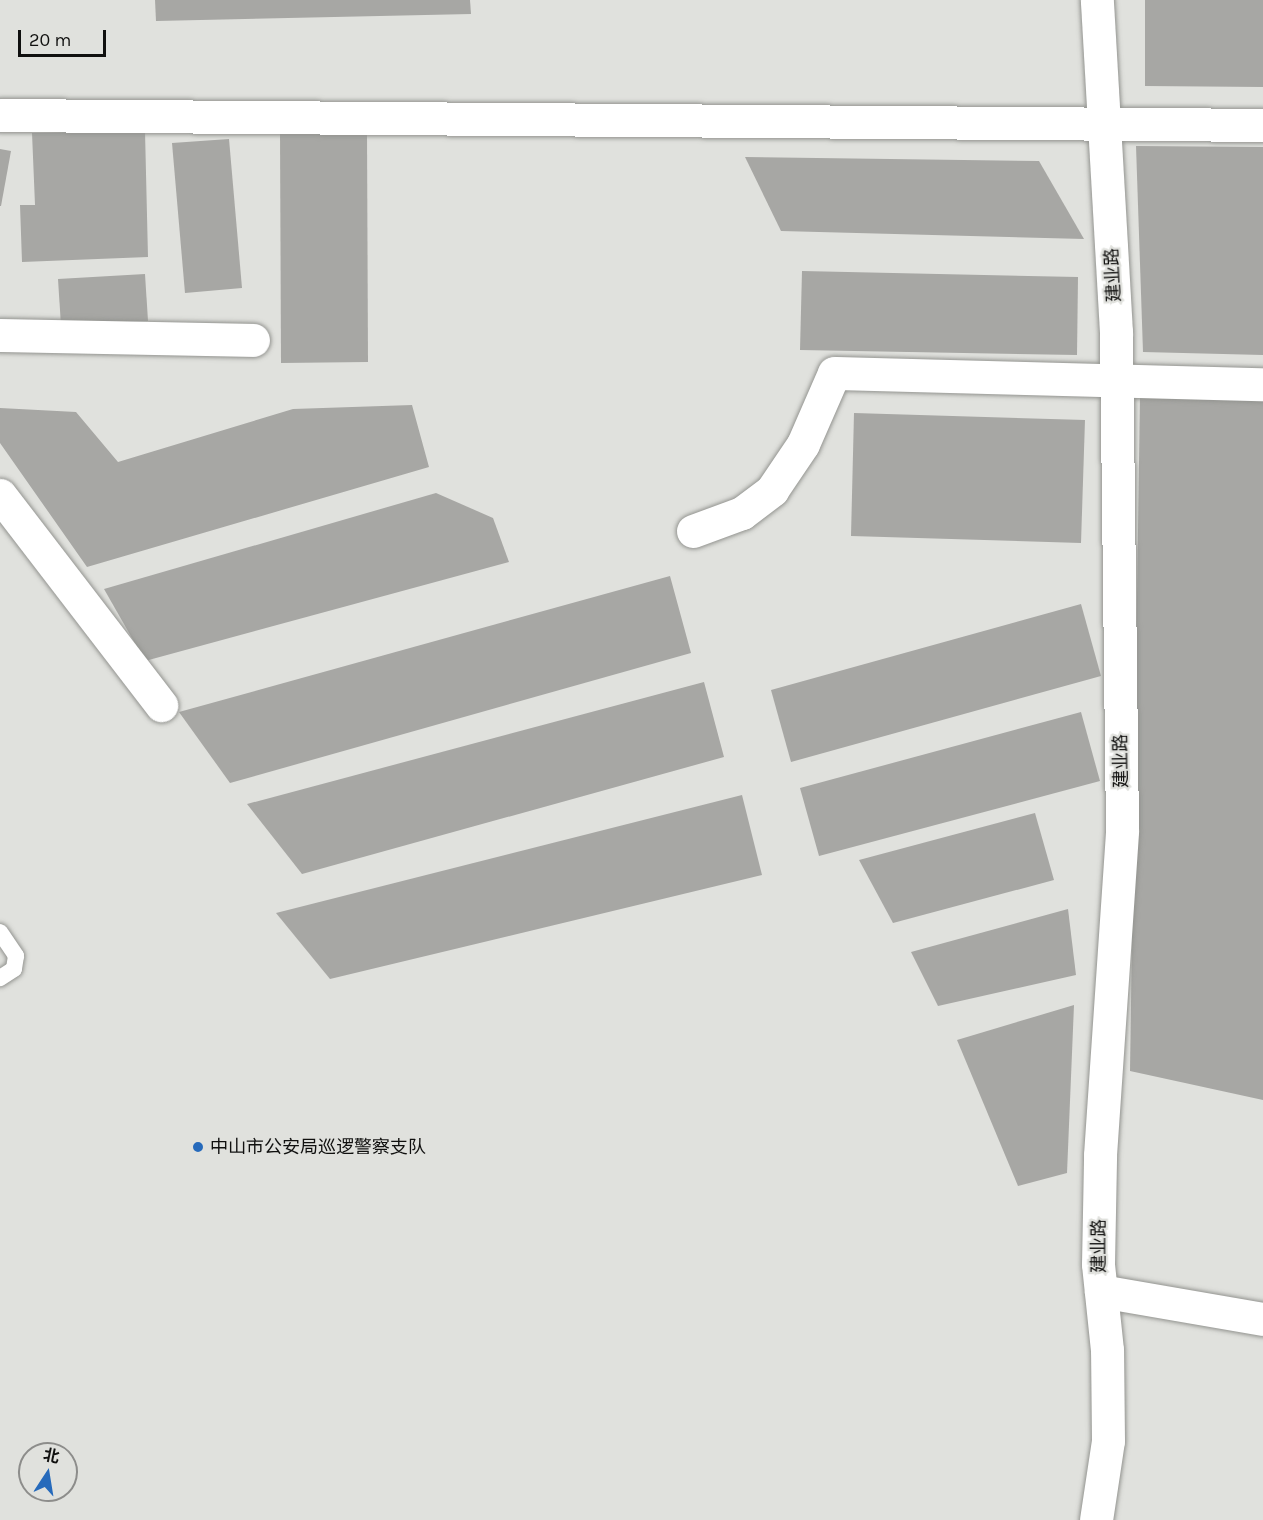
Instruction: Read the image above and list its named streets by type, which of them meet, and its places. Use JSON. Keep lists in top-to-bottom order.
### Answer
{
  "streets": {
    "street": ["建业路"]
  },
  "places": ["中山市公安局巡逻警察支队"],
  "scale_bar": "20 m",
  "north": "top"
}
